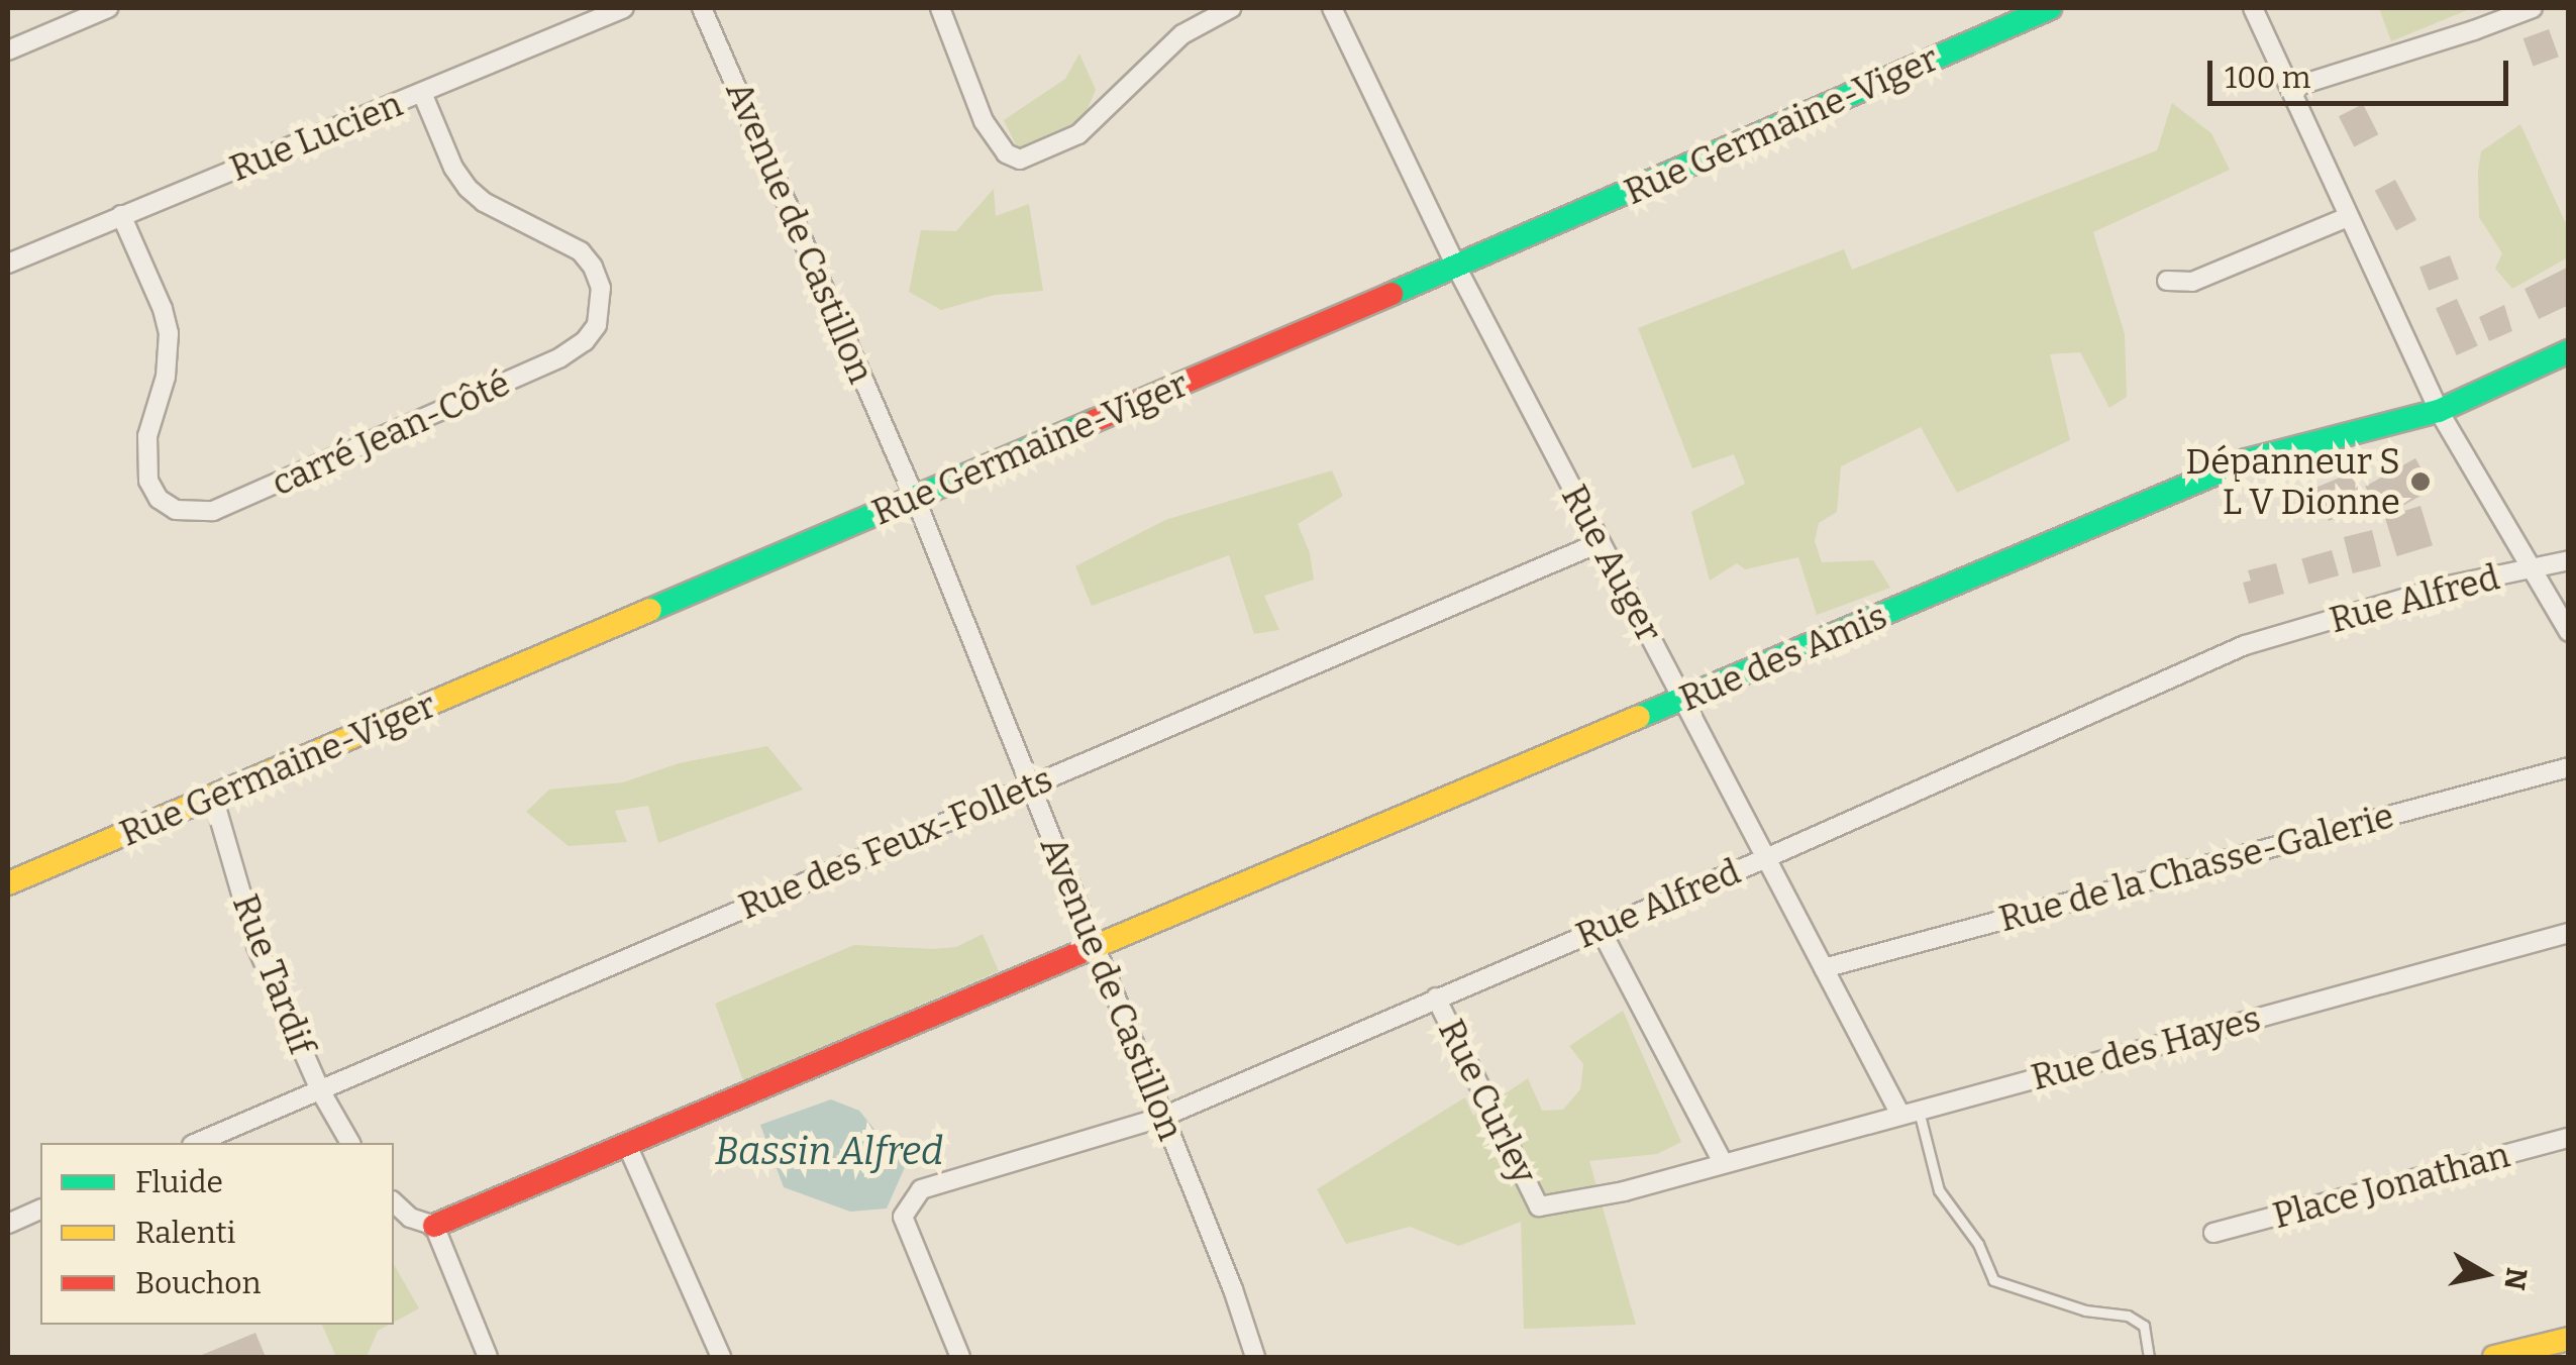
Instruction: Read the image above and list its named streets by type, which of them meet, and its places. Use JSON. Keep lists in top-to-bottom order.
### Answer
{
  "streets": {
    "street": [
      "Rue Germaine-Viger",
      "Rue Lucien",
      "Avenue de Castillon",
      "carré Jean-Côté",
      "Rue Auger",
      "Rue Alfred",
      "Rue des Amis",
      "Rue des Feux-Follets",
      "Rue de la Chasse-Galerie",
      "Rue Tardif",
      "Rue des Hayes",
      "Rue Curley",
      "Place Jonathan"
    ]
  },
  "crossings": [
    ["Rue Germaine-Viger", "Avenue de Castillon"],
    ["Rue Germaine-Viger", "Rue Auger"],
    ["Rue Germaine-Viger", "Rue Tardif"],
    ["Rue Lucien", "carré Jean-Côté"],
    ["Avenue de Castillon", "Rue Alfred"],
    ["Avenue de Castillon", "Rue des Amis"],
    ["Avenue de Castillon", "Rue des Feux-Follets"],
    ["Rue Auger", "Rue Alfred"],
    ["Rue Auger", "Rue des Amis"],
    ["Rue Auger", "Rue des Feux-Follets"],
    ["Rue Auger", "Rue de la Chasse-Galerie"],
    ["Rue Auger", "Rue des Hayes"],
    ["Rue Alfred", "Rue Curley"],
    ["Rue des Feux-Follets", "Rue Tardif"],
    ["Rue des Hayes", "Rue Curley"]
  ],
  "water": ["Bassin Alfred"],
  "places": ["Dépanneur S L V Dionne"],
  "legend": ["Fluide", "Ralenti", "Bouchon"],
  "scale_bar": "100 m",
  "north": "right"
}
